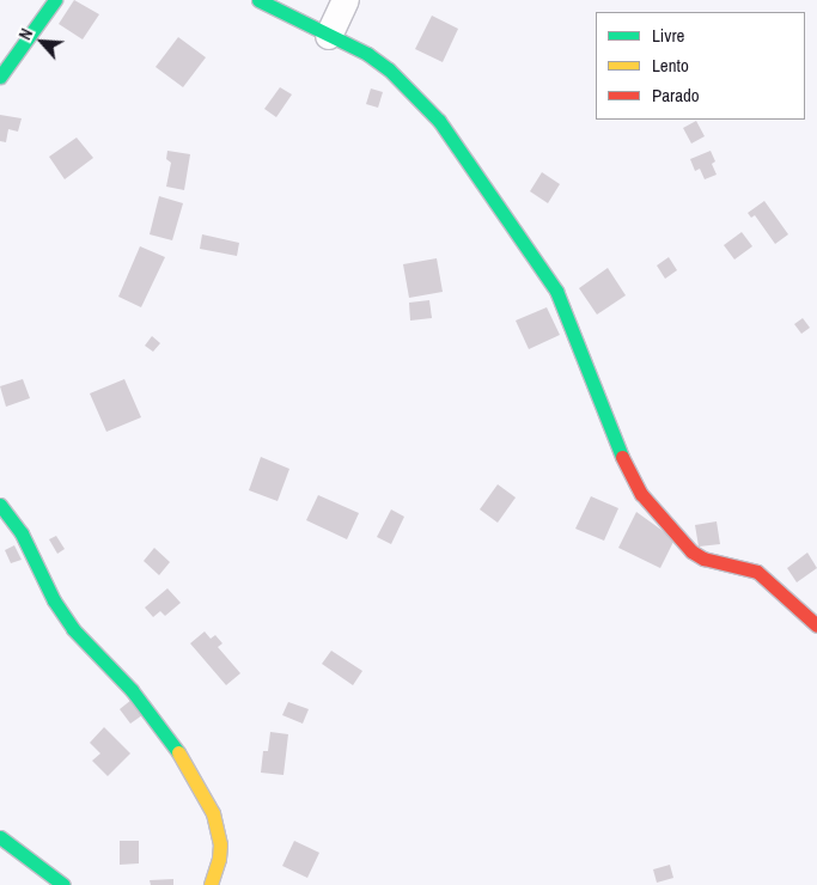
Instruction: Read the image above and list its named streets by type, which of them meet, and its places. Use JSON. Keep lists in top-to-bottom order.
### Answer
{
  "legend": ["Livre", "Lento", "Parado"],
  "north": "top left"
}
